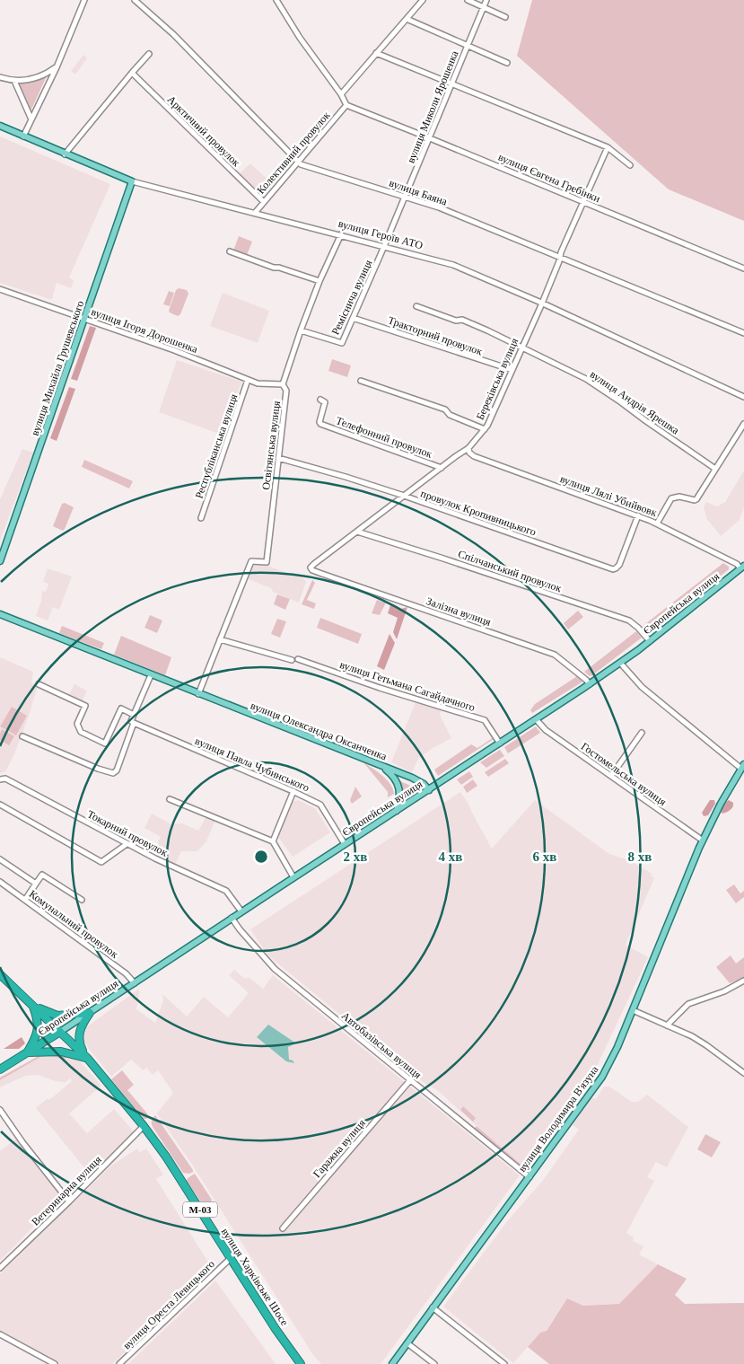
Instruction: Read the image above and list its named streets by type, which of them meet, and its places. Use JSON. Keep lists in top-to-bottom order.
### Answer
{
  "streets": {
    "highway": ["Європейська вулиця", "М-03", "вулиця Харківське Шосе"],
    "main road": [
      "вулиця Героїв АТО",
      "вулиця Михайла Грушевського",
      "вулиця Олександра Оксанченка",
      "вулиця Володимира В'язуна"
    ],
    "street": [
      "вулиця Миколи Ярошенка",
      "Арктичний провулок",
      "Колективний провулок",
      "вулиця Євгена Гребінки",
      "вулиця Баяна",
      "Реміснича вулиця",
      "вулиця Ігоря Дорошенка",
      "Тракторний провулок",
      "Береківська вулиця",
      "вулиця Андрія Ярешка",
      "Телефонний провулок",
      "Освітянська вулиця",
      "Республіканська вулиця",
      "вулиця Лялі Убийвовк",
      "провулок Кропивницького",
      "Спілчанський провулок",
      "Залізна вулиця",
      "вулиця Гетьмана Сагайдачного",
      "вулиця Павла Чубинського",
      "Гостомельська вулиця",
      "Токарний провулок",
      "Комунальний провулок",
      "Автобазівська вулиця",
      "Гаражна вулиця",
      "Ветеринарна вулиця",
      "вулиця Ореста Левицького"
    ]
  },
  "crossings": [
    ["вулиця Миколи Ярошенка", "вулиця Євгена Гребінки"],
    ["вулиця Миколи Ярошенка", "вулиця Баяна"],
    ["вулиця Миколи Ярошенка", "вулиця Героїв АТО"],
    ["вулиця Миколи Ярошенка", "Реміснича вулиця"],
    ["Арктичний провулок", "Колективний провулок"],
    ["Колективний провулок", "вулиця Євгена Гребінки"],
    ["Колективний провулок", "вулиця Баяна"],
    ["Колективний провулок", "вулиця Героїв АТО"],
    ["вулиця Євгена Гребінки", "Береківська вулиця"],
    ["вулиця Баяна", "Береківська вулиця"],
    ["вулиця Героїв АТО", "Реміснича вулиця"],
    ["вулиця Героїв АТО", "вулиця Михайла Грушевського"],
    ["вулиця Героїв АТО", "Береківська вулиця"],
    ["вулиця Героїв АТО", "Освітянська вулиця"],
    ["Реміснича вулиця", "Тракторний провулок"],
    ["Реміснича вулиця", "Освітянська вулиця"],
    ["вулиця Ігоря Дорошенка", "вулиця Михайла Грушевського"],
    ["вулиця Ігоря Дорошенка", "Освітянська вулиця"],
    ["вулиця Ігоря Дорошенка", "Республіканська вулиця"],
    ["Тракторний провулок", "Береківська вулиця"],
    ["Береківська вулиця", "вулиця Андрія Ярешка"],
    ["Береківська вулиця", "Телефонний провулок"],
    ["Береківська вулиця", "вулиця Лялі Убийвовк"],
    ["Береківська вулиця", "провулок Кропивницького"],
    ["Береківська вулиця", "Спілчанський провулок"],
    ["Береківська вулиця", "Залізна вулиця"],
    ["Освітянська вулиця", "провулок Кропивницького"],
    ["вулиця Лялі Убийвовк", "провулок Кропивницького"],
    ["вулиця Лялі Убийвовк", "Європейська вулиця"],
    ["Спілчанський провулок", "Європейська вулиця"],
    ["Європейська вулиця", "Залізна вулиця"],
    ["Європейська вулиця", "вулиця Гетьмана Сагайдачного"],
    ["Європейська вулиця", "вулиця Олександра Оксанченка"],
    ["Європейська вулиця", "вулиця Павла Чубинського"],
    ["Європейська вулиця", "Гостомельська вулиця"],
    ["Європейська вулиця", "Токарний провулок"],
    ["Європейська вулиця", "Комунальний провулок"],
    ["Європейська вулиця", "Автобазівська вулиця"],
    ["Європейська вулиця", "М-03"],
    ["Європейська вулиця", "вулиця Харківське Шосе"],
    ["Гостомельська вулиця", "вулиця Володимира В'язуна"],
    ["Автобазівська вулиця", "вулиця Володимира В'язуна"],
    ["Автобазівська вулиця", "Гаражна вулиця"],
    ["Ветеринарна вулиця", "вулиця Харківське Шосе"],
    ["М-03", "вулиця Харківське Шосе"],
    ["вулиця Харківське Шосе", "вулиця Ореста Левицького"]
  ],
  "rings": [
    "2 хв",
    "4 хв",
    "6 хв",
    "8 хв"
  ]
}
